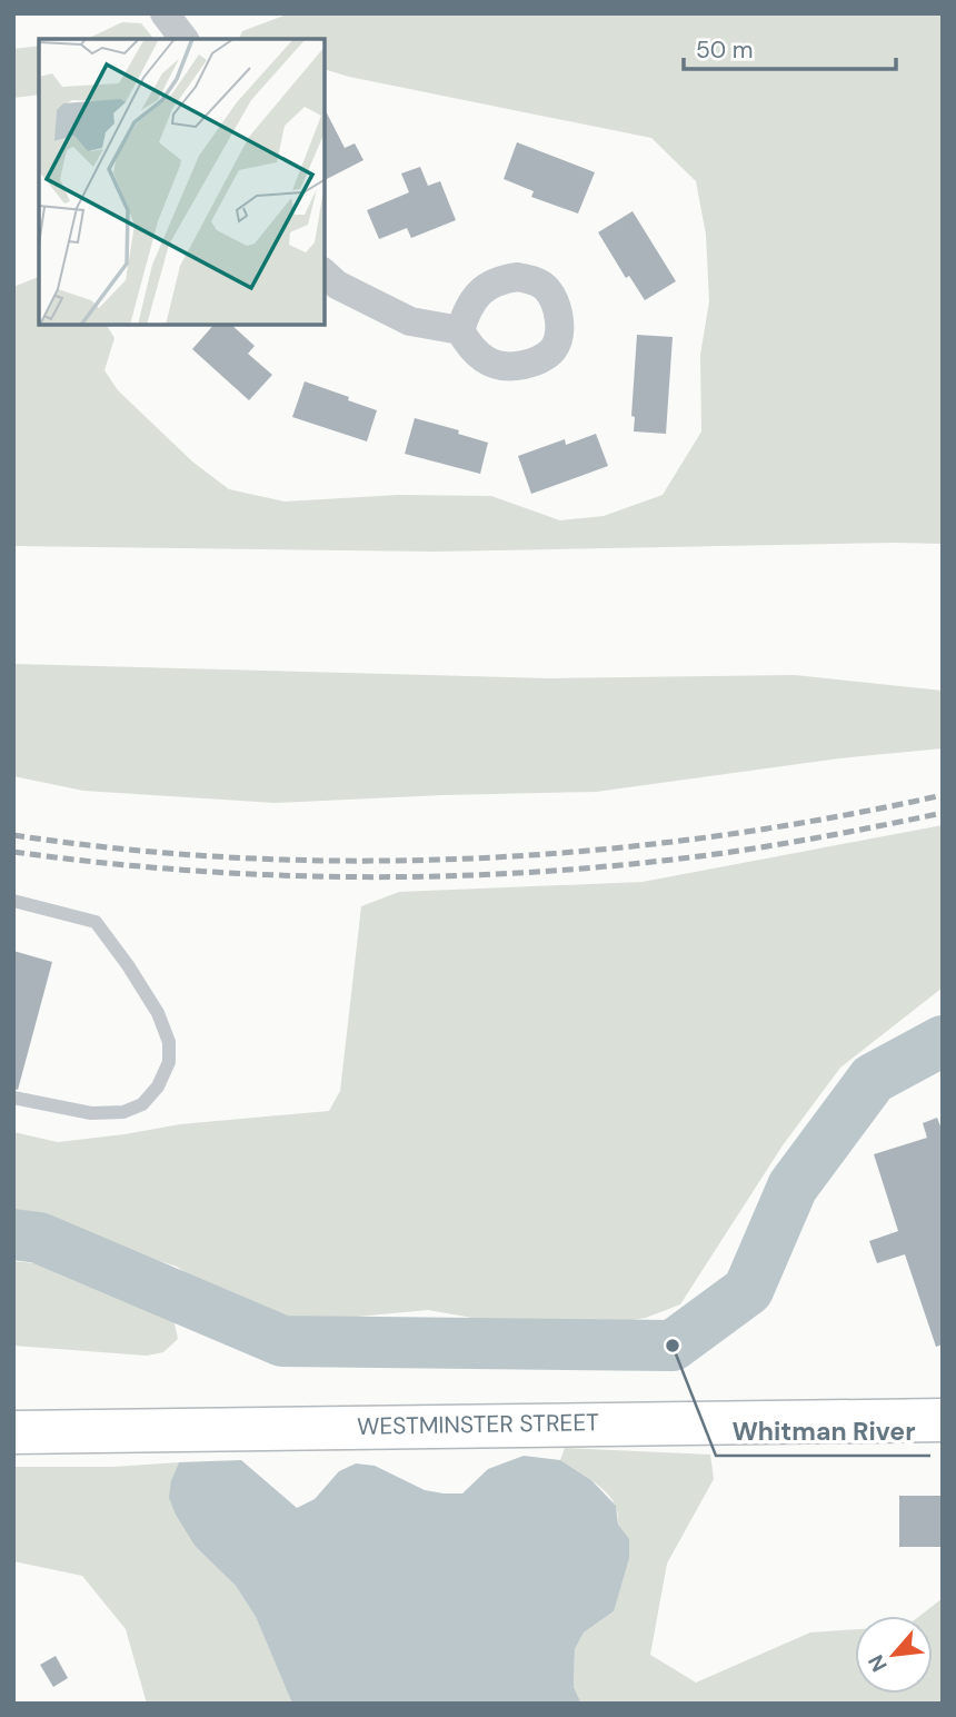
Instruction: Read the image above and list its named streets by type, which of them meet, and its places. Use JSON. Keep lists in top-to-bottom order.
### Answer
{
  "streets": {
    "highway": ["WESTMINSTER STREET"]
  },
  "places": ["Whitman River"],
  "scale_bar": "50 m",
  "north": "bottom left"
}
